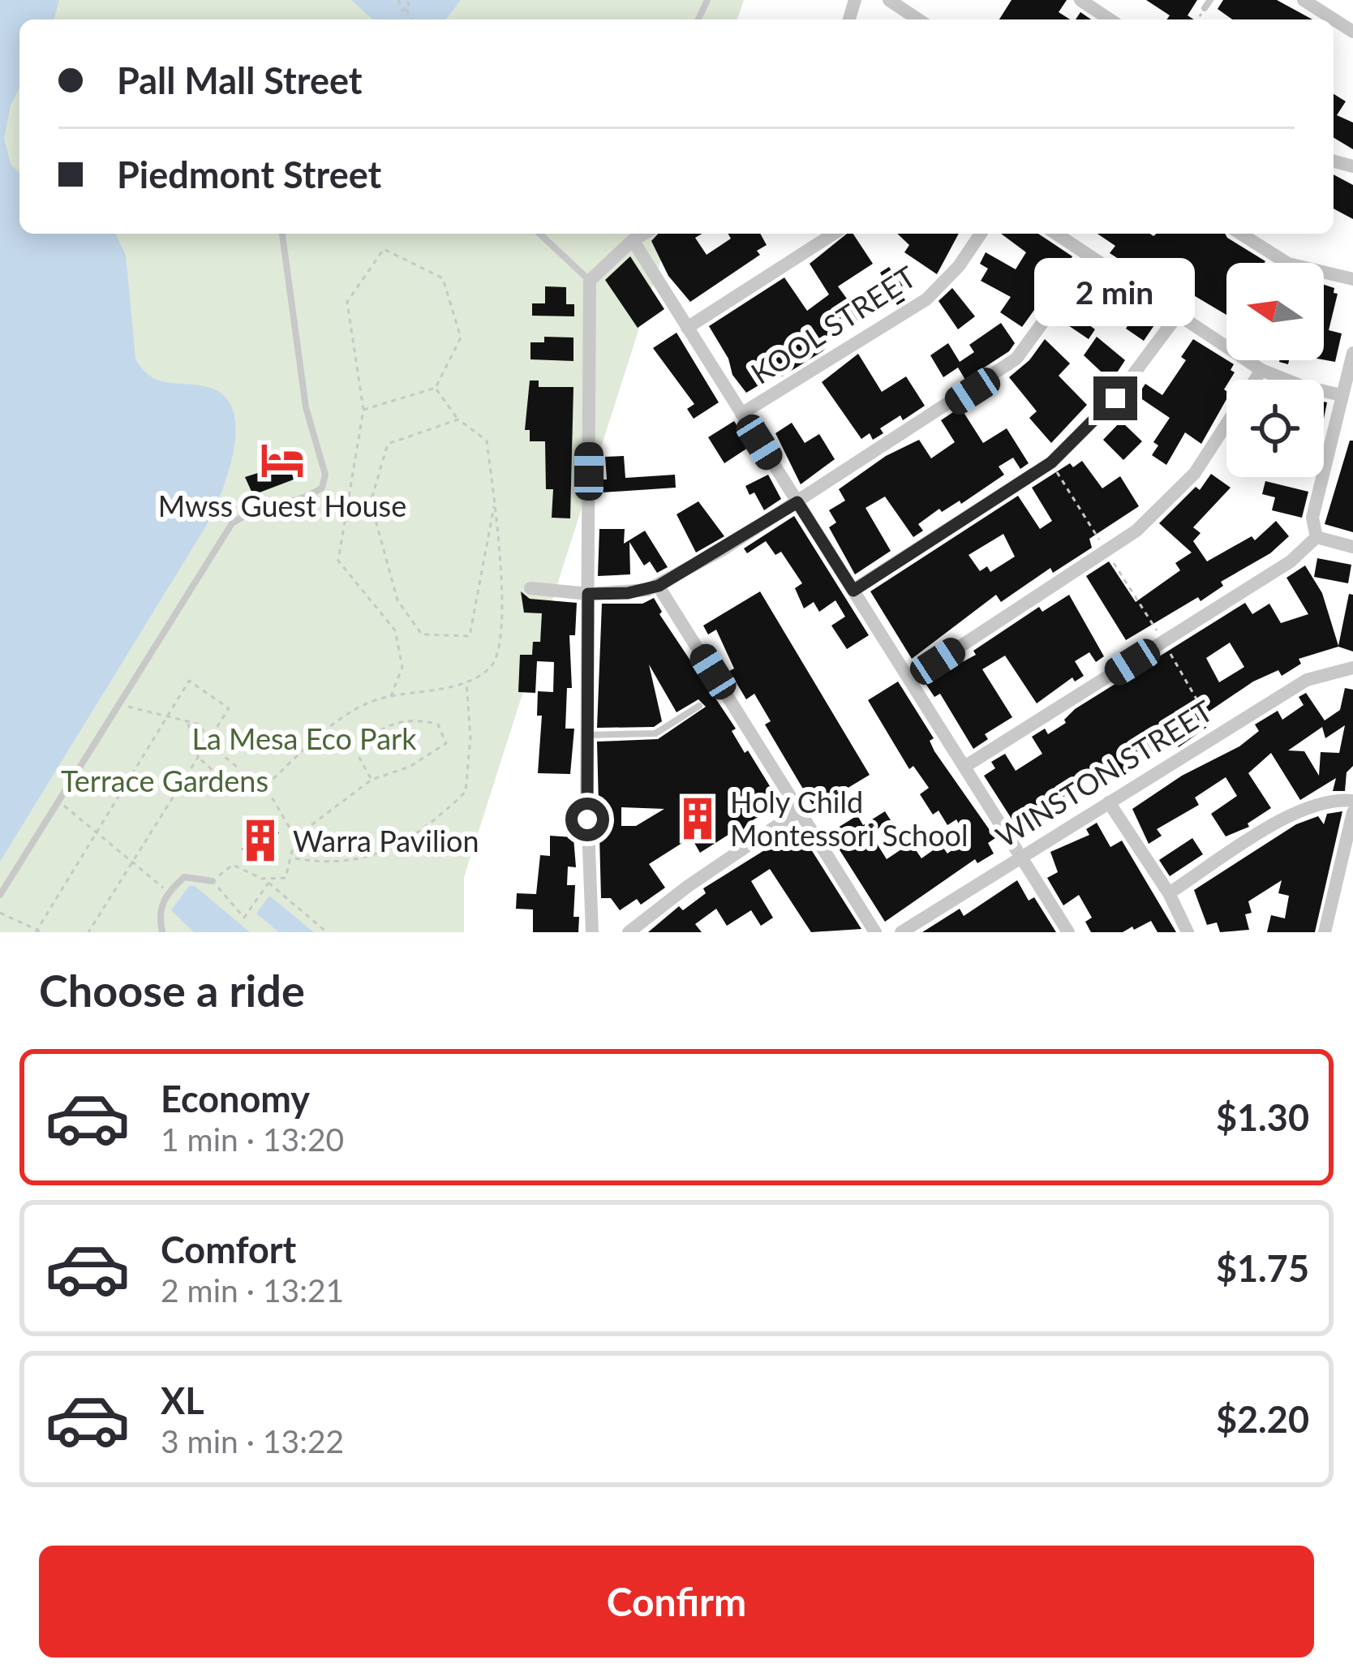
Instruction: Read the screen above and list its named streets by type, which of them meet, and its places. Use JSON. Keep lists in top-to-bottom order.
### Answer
{
  "streets": {
    "street": ["KOOL STREET", "WINSTON STREET"]
  },
  "parks": ["La Mesa Eco Park", "Terrace Gardens"],
  "places": {
    "hotel": ["Mwss Guest House"],
    "building": ["Holy Child Montessori School", "Warra Pavilion"]
  },
  "north": "left",
  "page": {
    "banner": ["Pall Mall Street", "Piedmont Street"],
    "bubble": "2 min",
    "heading": "Choose a ride",
    "list": [
      {
        "name": "Economy",
        "note": "1 min · 13:20",
        "value": "$1.30"
      },
      {
        "name": "Comfort",
        "note": "2 min · 13:21",
        "value": "$1.75"
      },
      {
        "name": "XL",
        "note": "3 min · 13:22",
        "value": "$2.20"
      }
    ],
    "buttons": "Confirm"
  }
}
